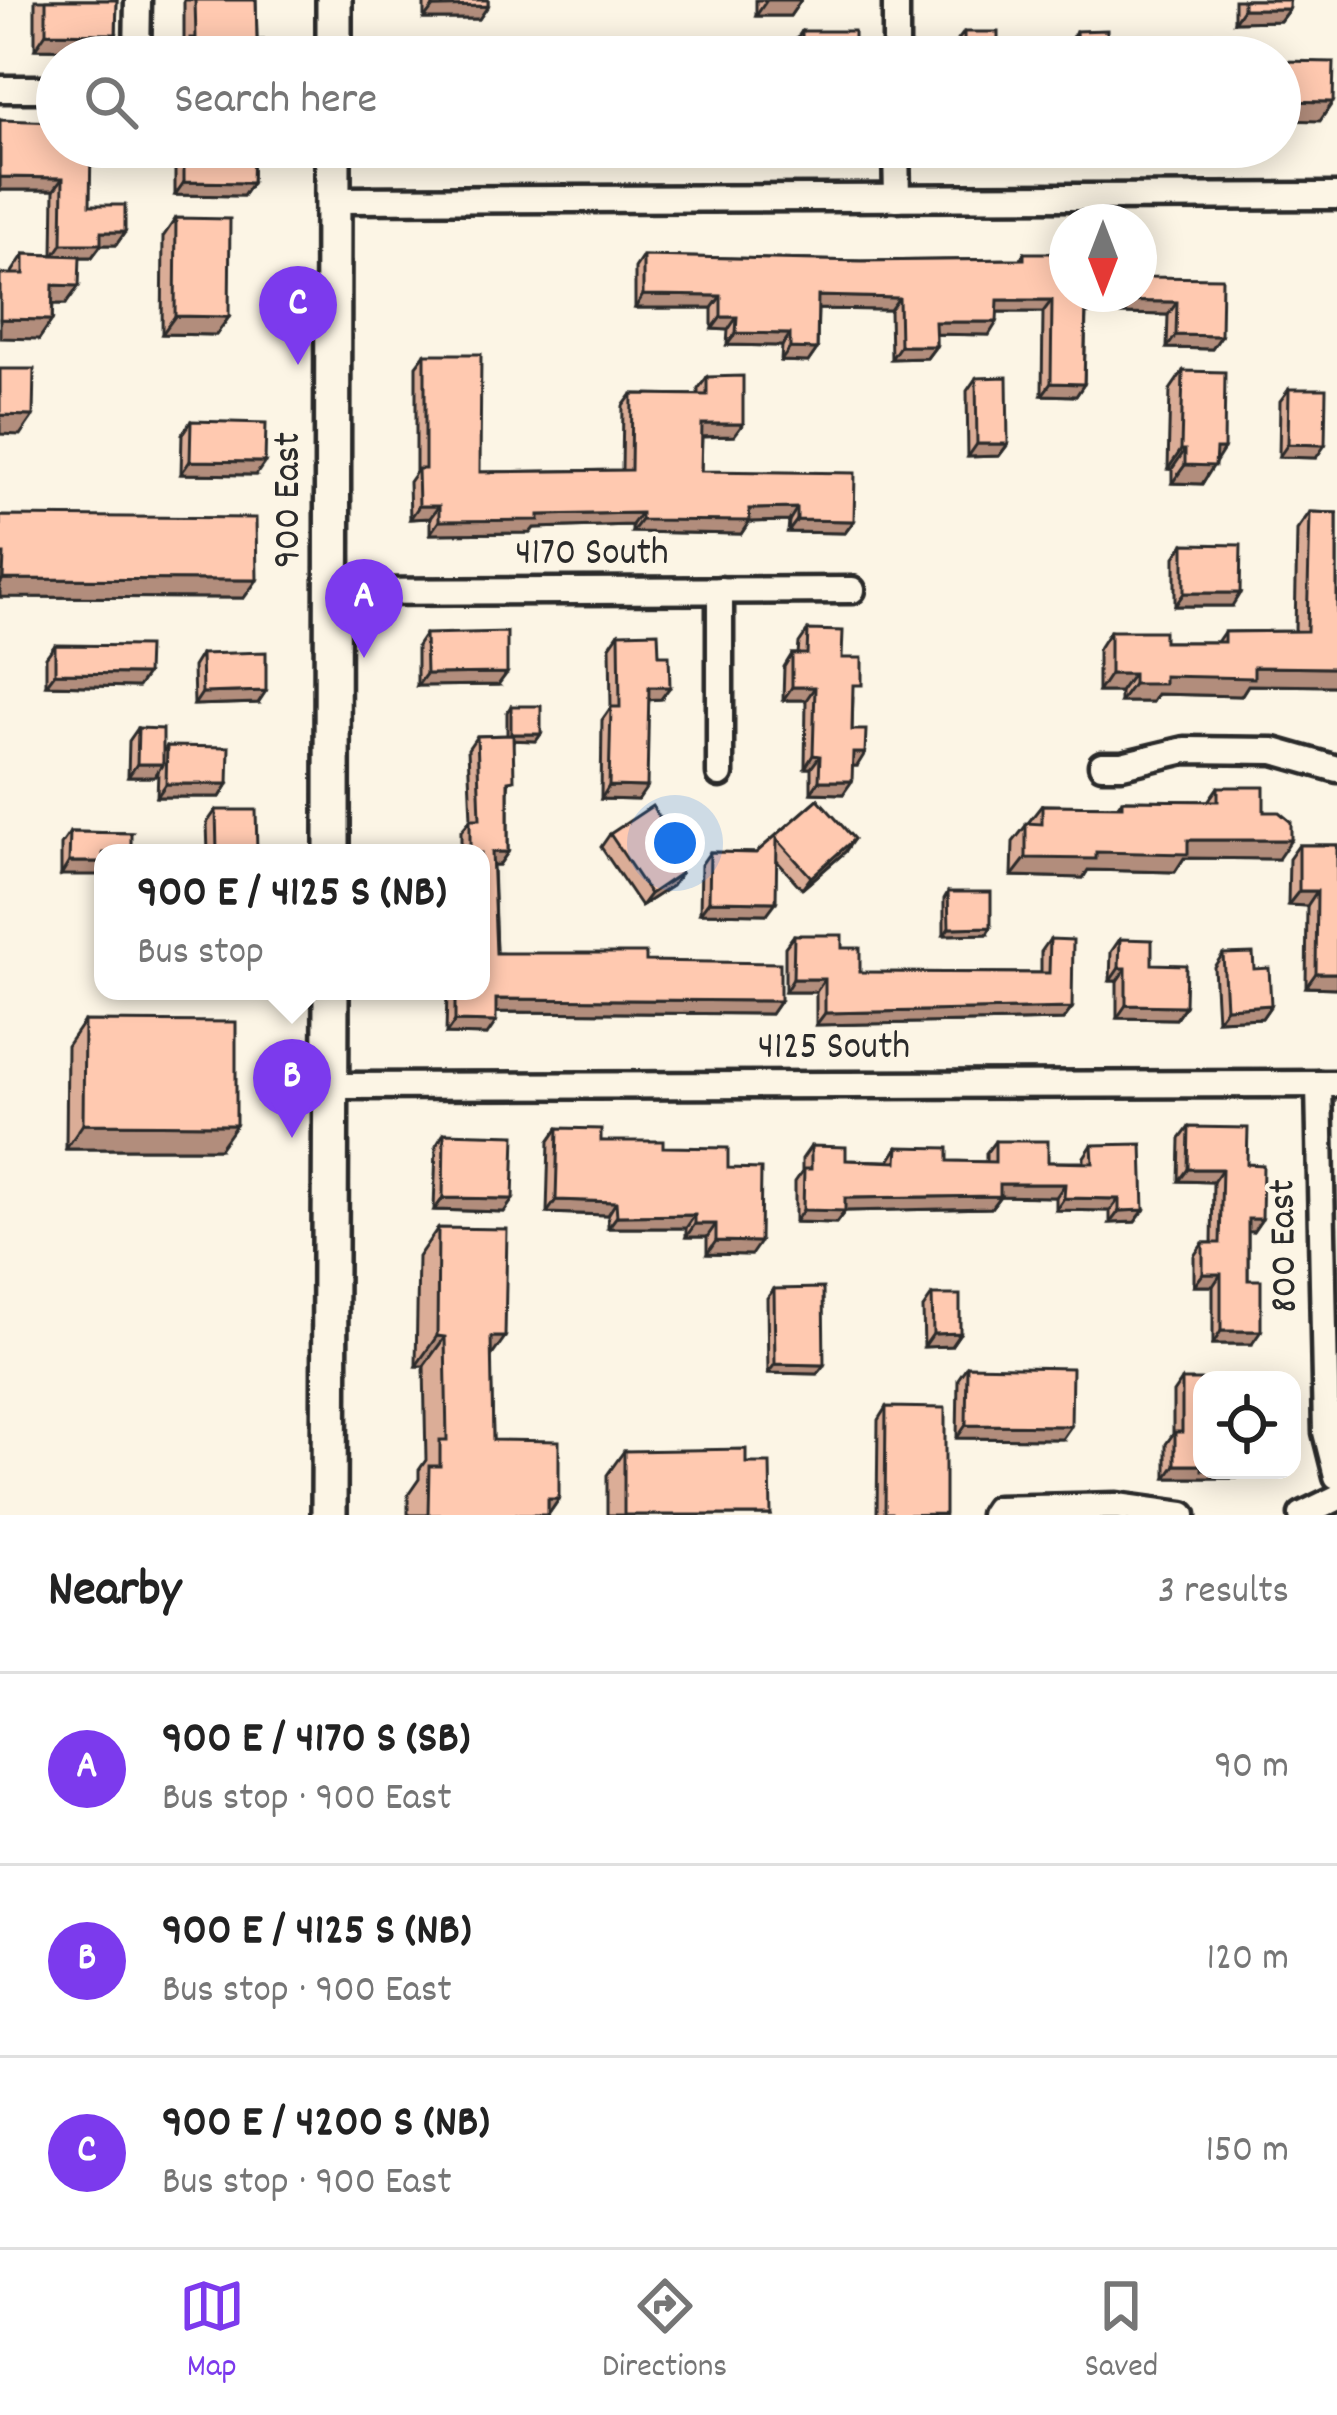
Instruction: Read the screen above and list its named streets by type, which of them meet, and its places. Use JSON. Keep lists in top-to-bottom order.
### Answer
{
  "streets": {
    "main road": ["900 East"],
    "street": ["4170 South", "4125 South", "800 East"]
  },
  "crossings": [
    ["900 East", "4170 South"],
    ["4125 South", "800 East"]
  ],
  "north": "bottom",
  "page": {
    "search": "Search here",
    "pins": ["C", "A", "B"],
    "popup": ["900 E / 4125 S (NB)", "Bus stop"],
    "heading": ["Nearby", "3 results"],
    "list": [
      {
        "mark": "A",
        "name": "900 E / 4170 S (SB)",
        "note": "Bus stop · 900 East",
        "value": "90 m"
      },
      {
        "mark": "B",
        "name": "900 E / 4125 S (NB)",
        "note": "Bus stop · 900 East",
        "value": "120 m"
      },
      {
        "mark": "C",
        "name": "900 E / 4200 S (NB)",
        "note": "Bus stop · 900 East",
        "value": "150 m"
      }
    ],
    "nav": ["Map", "Directions", "Saved"]
  }
}
